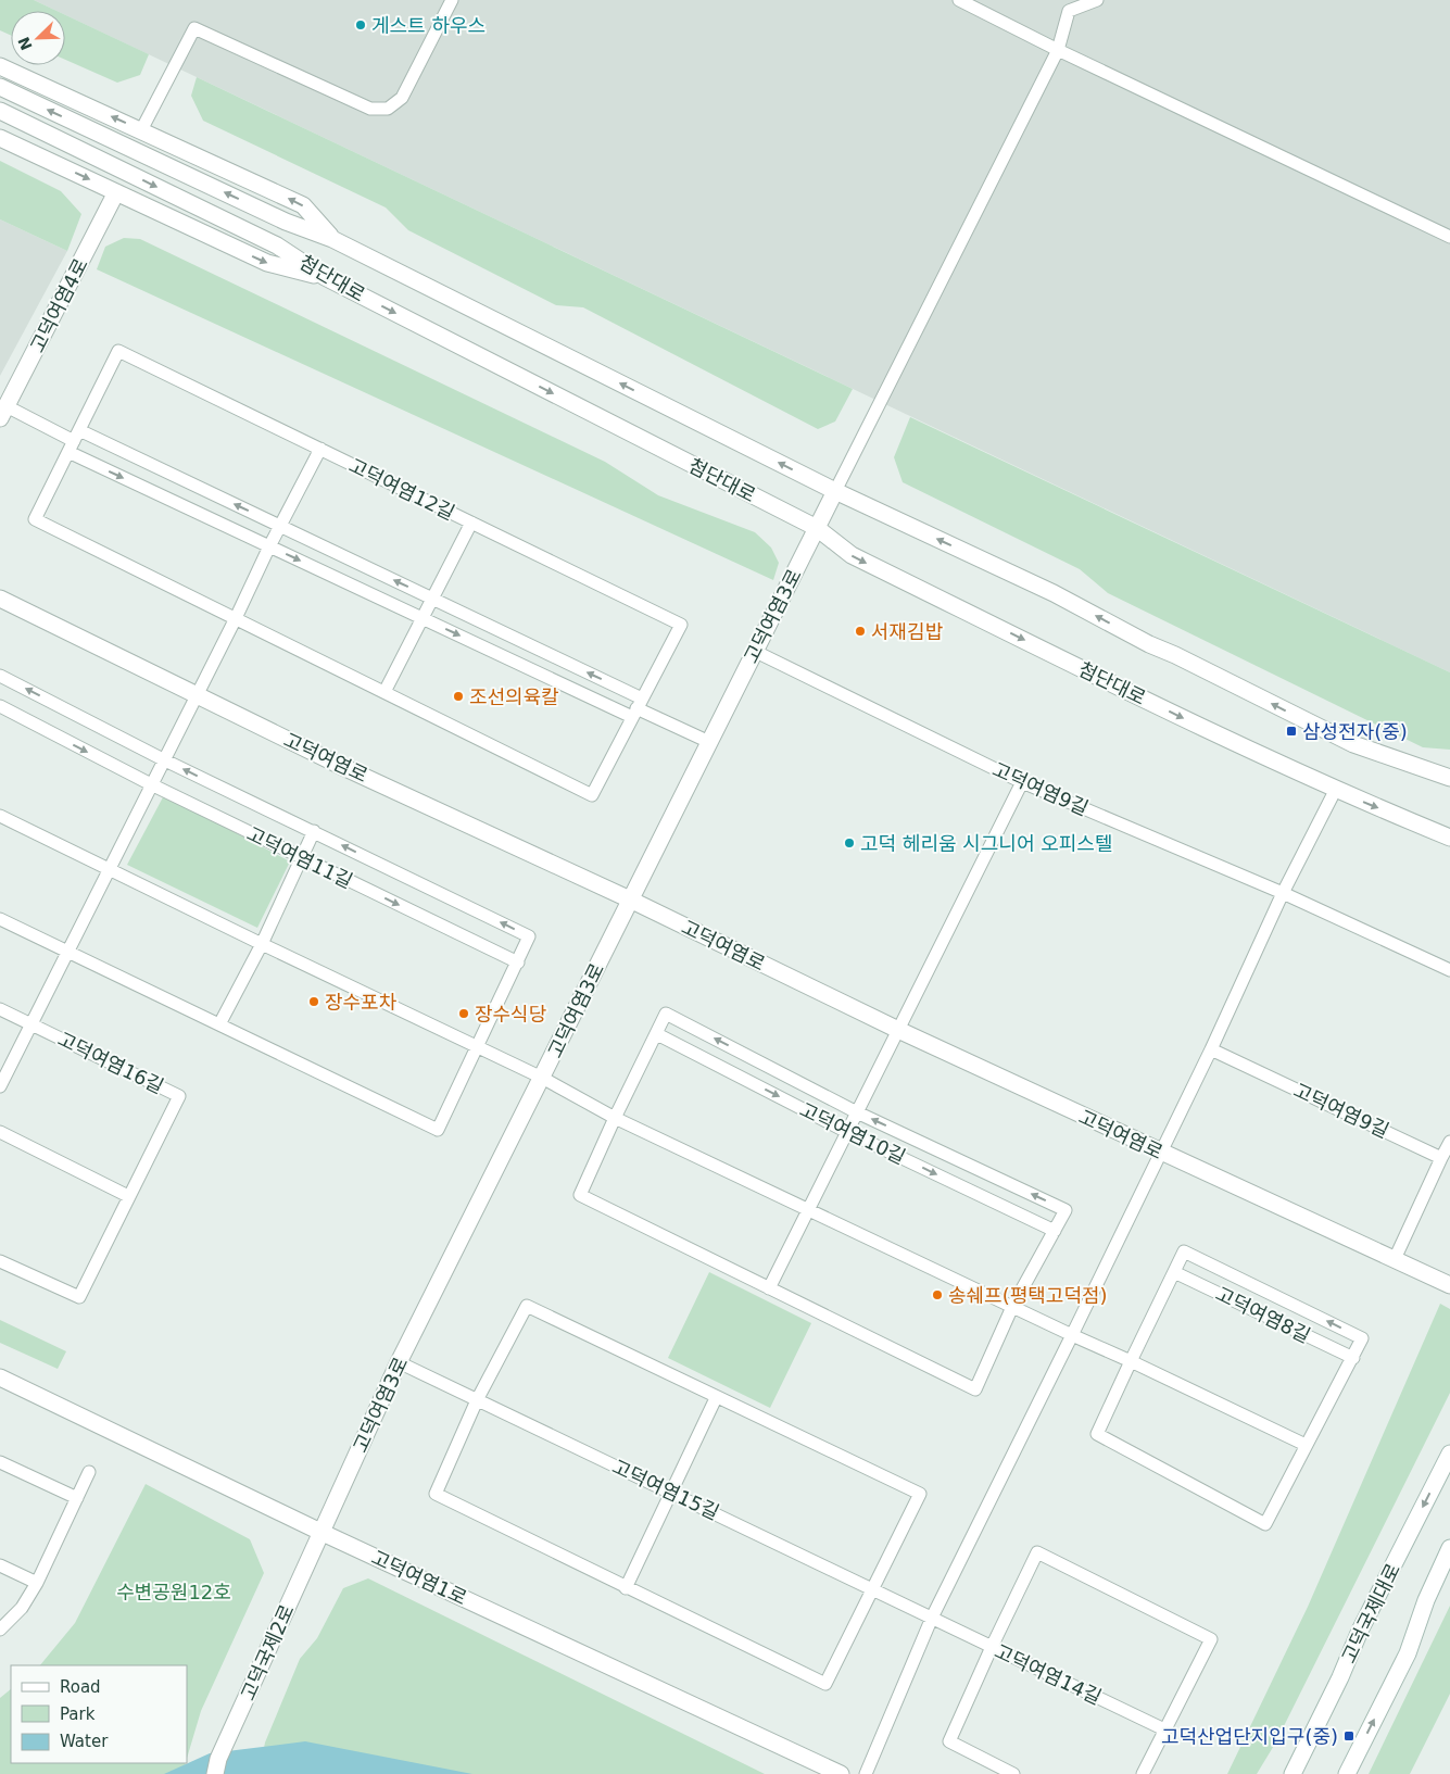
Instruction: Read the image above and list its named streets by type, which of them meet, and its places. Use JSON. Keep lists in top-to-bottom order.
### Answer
{
  "streets": {
    "street": [
      "첨단대로",
      "고덕여염4로",
      "고덕여염12길",
      "고덕여염3로",
      "고덕여염로",
      "고덕여염9길",
      "고덕여염11길",
      "고덕여염16길",
      "고덕여염10길",
      "고덕여염8길",
      "고덕여염15길",
      "고덕여염1로",
      "고덕국제대로",
      "고덕국제2로",
      "고덕여염14길"
    ]
  },
  "crossings": [
    ["첨단대로", "고덕여염3로"],
    ["고덕여염3로", "고덕여염로"],
    ["고덕여염3로", "고덕여염9길"],
    ["고덕여염3로", "고덕여염15길"],
    ["고덕여염3로", "고덕여염1로"],
    ["고덕여염3로", "고덕국제2로"],
    ["고덕여염15길", "고덕여염14길"],
    ["고덕여염1로", "고덕국제2로"]
  ],
  "parks": ["수변공원12호"],
  "places": {
    "other": [
      "게스트 하우스",
      "서재김밥",
      "조선의육칼",
      "고덕 헤리움 시그니어 오피스텔",
      "장수포차",
      "장수식당",
      "송쉐프(평택고덕점)"
    ],
    "transit": ["삼성전자(중)", "고덕산업단지입구(중)"]
  },
  "legend": ["Road", "Park", "Water"],
  "north": "bottom left"
}
